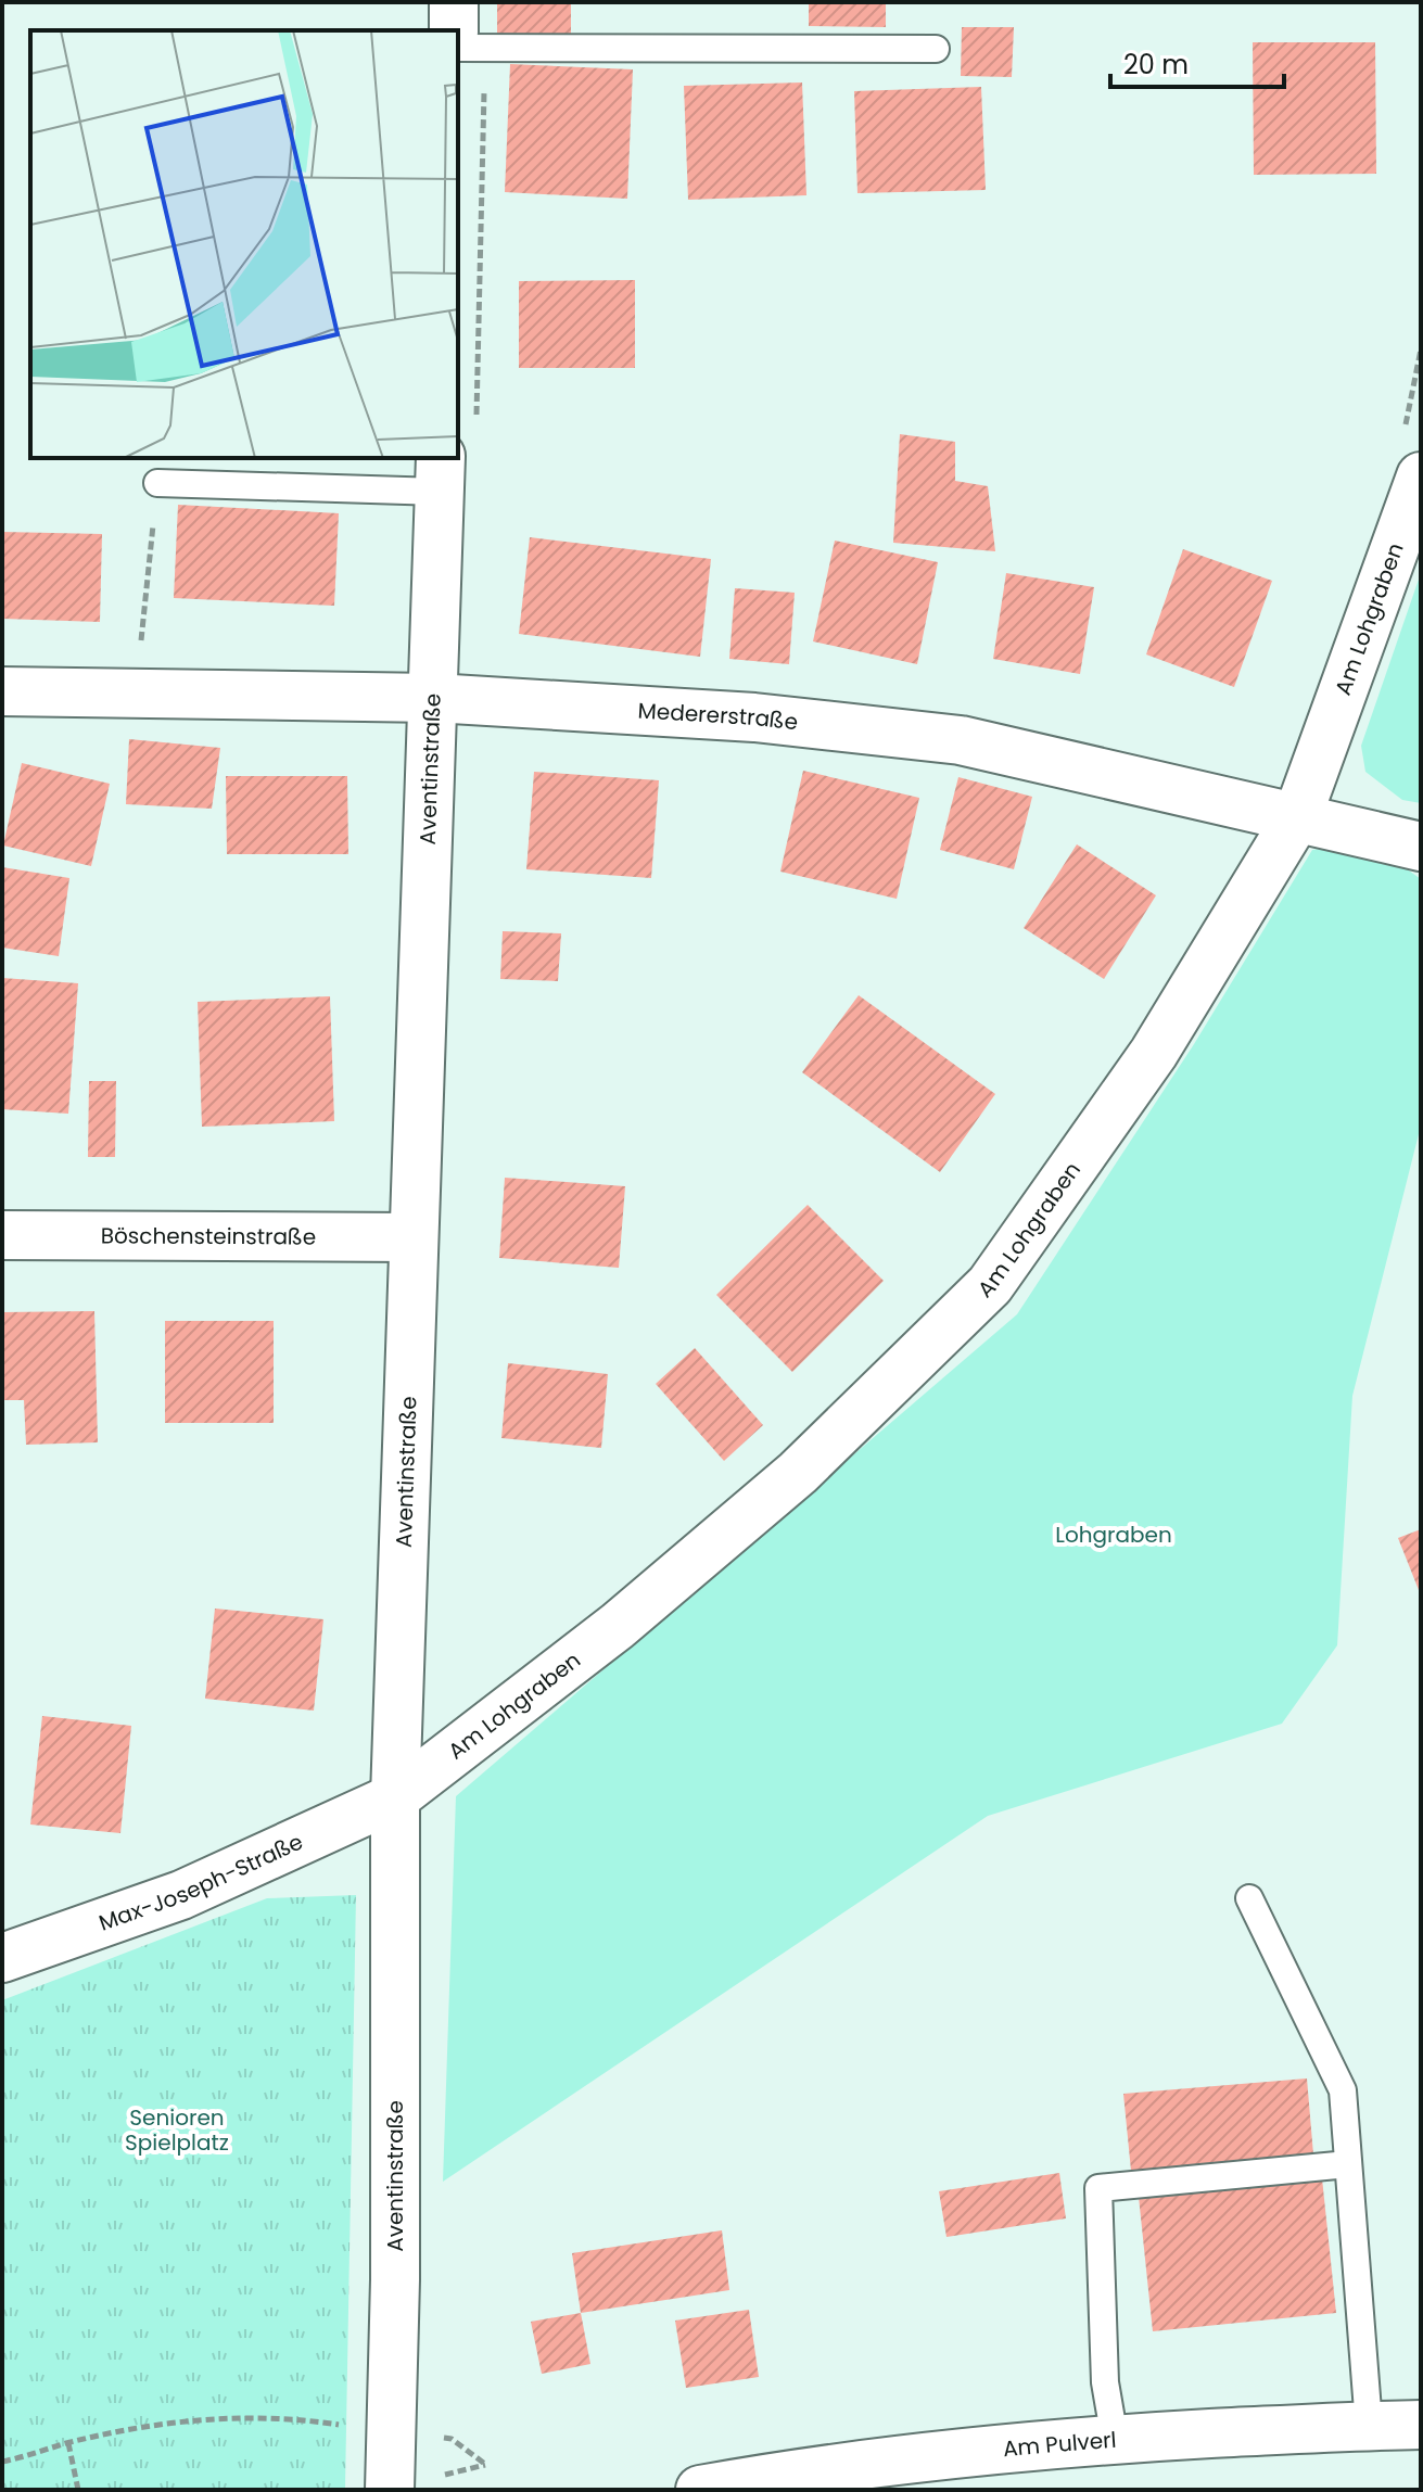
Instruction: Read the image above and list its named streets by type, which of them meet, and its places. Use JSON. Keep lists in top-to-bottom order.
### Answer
{
  "streets": {
    "street": [
      "Am Lohgraben",
      "Medererstraße",
      "Aventinstraße",
      "Böschensteinstraße",
      "Max-Joseph-Straße",
      "Am Pulverl"
    ]
  },
  "crossings": [
    ["Am Lohgraben", "Medererstraße"],
    ["Am Lohgraben", "Aventinstraße"],
    ["Am Lohgraben", "Max-Joseph-Straße"],
    ["Medererstraße", "Aventinstraße"],
    ["Aventinstraße", "Böschensteinstraße"],
    ["Aventinstraße", "Max-Joseph-Straße"]
  ],
  "parks": ["Lohgraben", "Senioren Spielplatz"],
  "scale_bar": "20 m"
}
